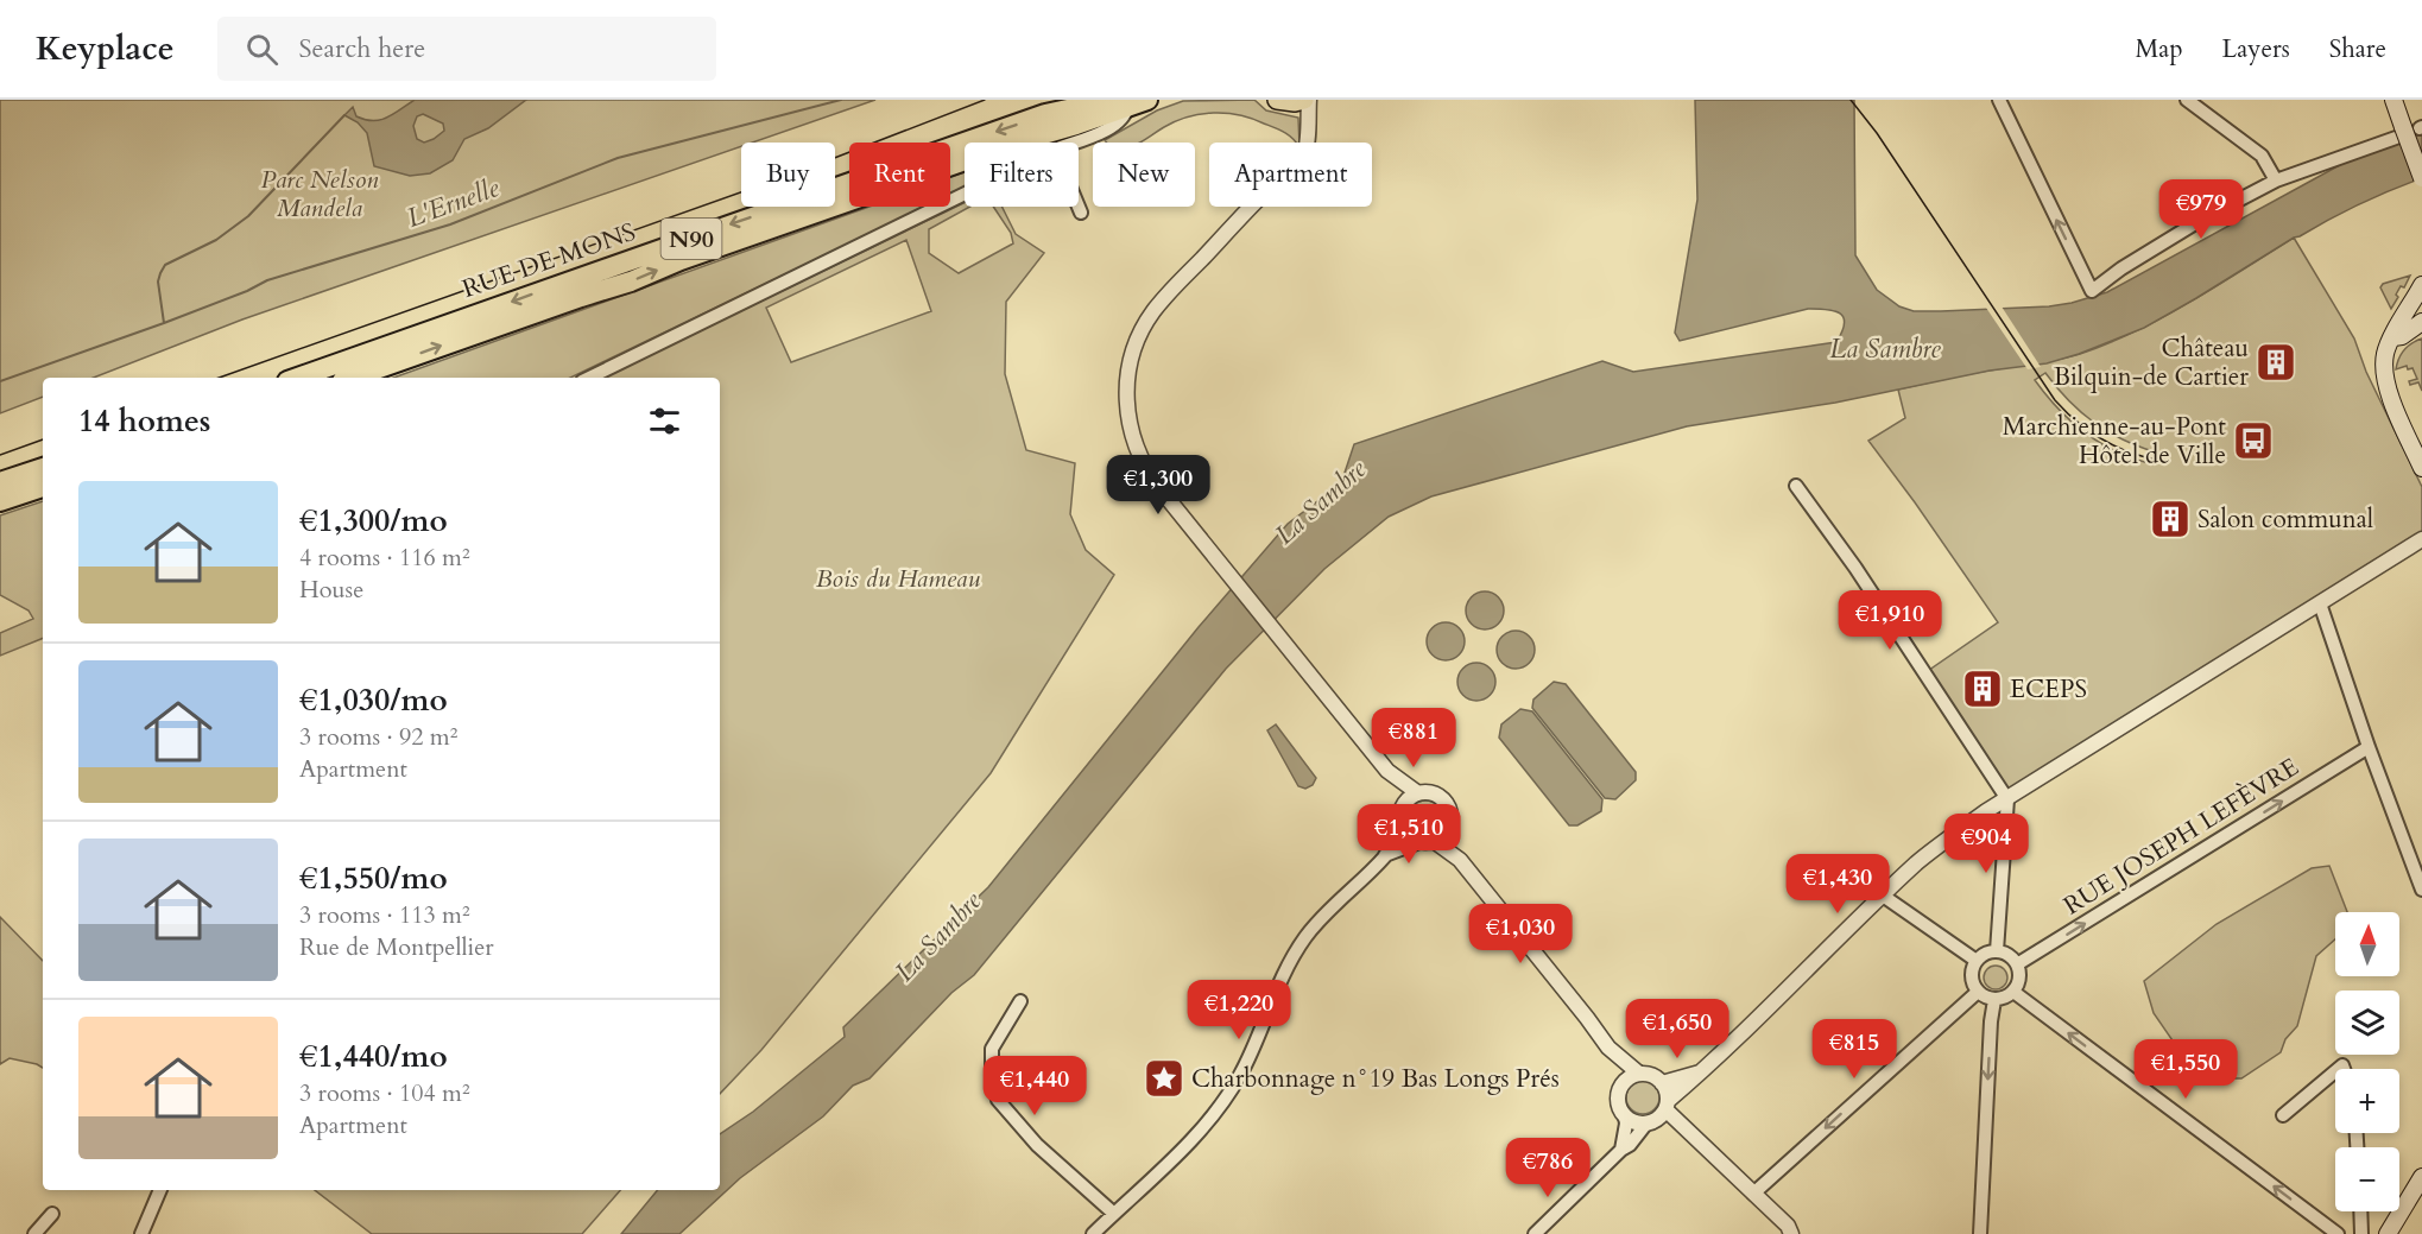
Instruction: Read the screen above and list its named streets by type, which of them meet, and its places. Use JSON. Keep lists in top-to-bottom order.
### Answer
{
  "streets": {
    "highway": ["N90", "RUE DE MONS"],
    "street": ["RUE JOSEPH LEFÈVRE"]
  },
  "one_way": ["RUE JOSEPH LEFÈVRE"],
  "water": ["L'Ernelle", "La Sambre"],
  "parks": ["Parc Nelson Mandela", "Bois du Hameau"],
  "places": {
    "building": ["Château Bilquin-de Cartier", "Salon communal", "ECEPS"],
    "bus stop": ["Marchienne-au-Pont Hôtel de Ville"],
    "place": ["Charbonnage n°19 Bas Longs Prés"]
  },
  "north": "top",
  "page": {
    "header": "Keyplace",
    "search": "Search here",
    "nav": ["Map", "Layers", "Share"],
    "chip": [
      "Buy",
      "Rent",
      "Filters",
      "New",
      "Apartment"
    ],
    "price": [
      "€979",
      "€1,300",
      "€1,910",
      "€881",
      "€1,510",
      "€904",
      "€1,430",
      "€1,030",
      "€1,220",
      "€1,650",
      "€815",
      "€1,550",
      "€1,440",
      "€786"
    ],
    "heading": "14 homes",
    "list": [
      {
        "name": "€1,300/mo",
        "note": "4 rooms · 116 m² · House"
      },
      {
        "name": "€1,030/mo",
        "note": "3 rooms · 92 m² · Apartment"
      },
      {
        "name": "€1,550/mo",
        "note": "3 rooms · 113 m² · Rue de Montpellier"
      },
      {
        "name": "€1,440/mo",
        "note": "3 rooms · 104 m² · Apartment"
      }
    ],
    "map_buttons": ["+", "−"]
  }
}
